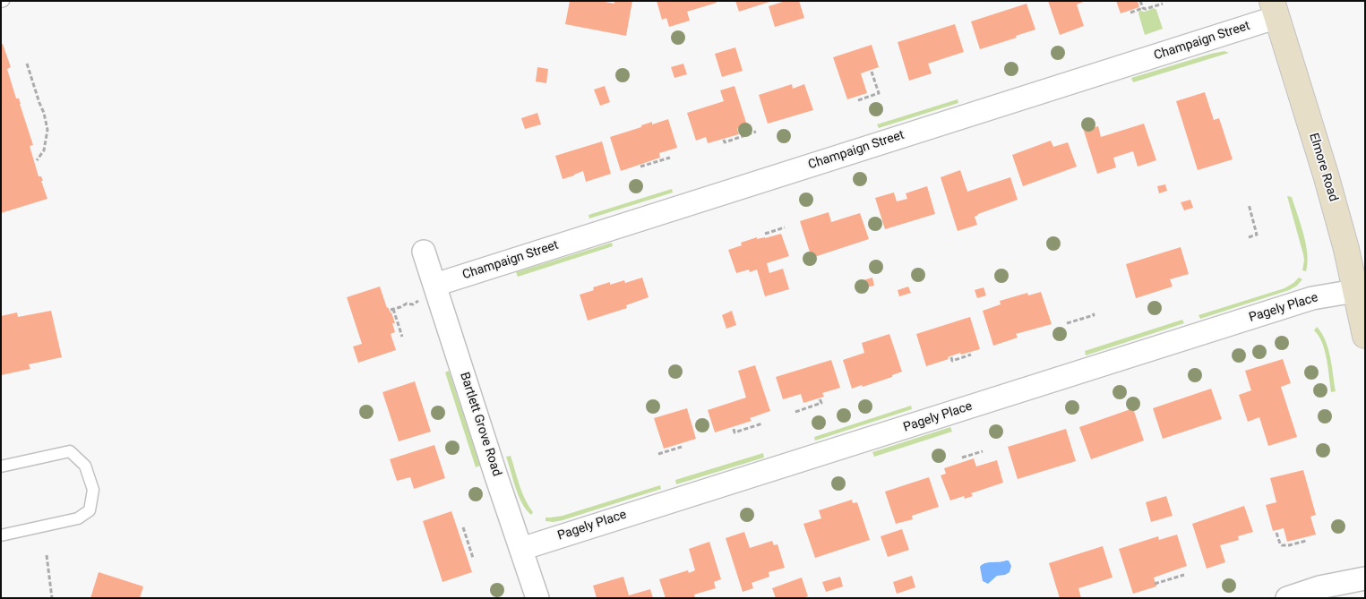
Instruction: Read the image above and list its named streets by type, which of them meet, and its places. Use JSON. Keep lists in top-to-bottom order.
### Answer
{
  "streets": {
    "street": [
      "Champaign Street",
      "Elmore Road",
      "Pagely Place",
      "Bartlett Grove Road"
    ]
  },
  "crossings": [
    ["Champaign Street", "Elmore Road"],
    ["Champaign Street", "Bartlett Grove Road"],
    ["Elmore Road", "Pagely Place"],
    ["Pagely Place", "Bartlett Grove Road"]
  ]
}
